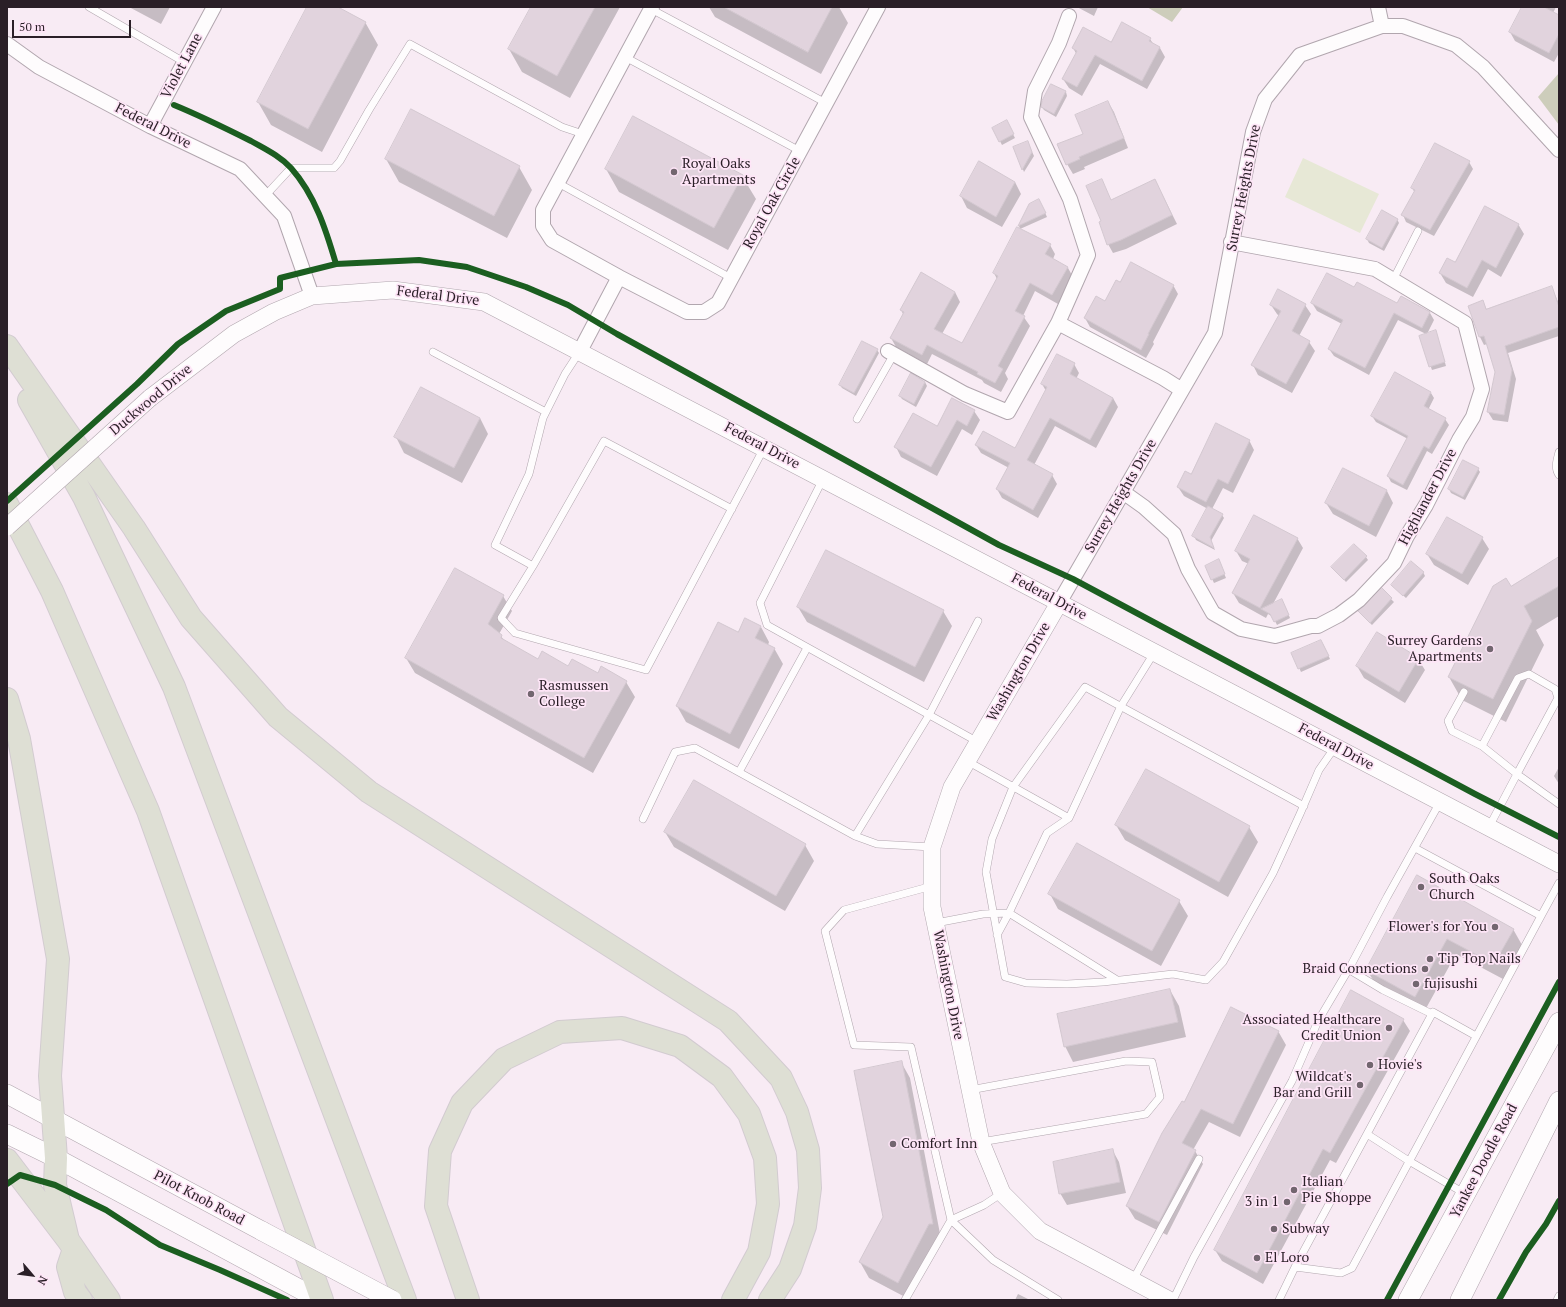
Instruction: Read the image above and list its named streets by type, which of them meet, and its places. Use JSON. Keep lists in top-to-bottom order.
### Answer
{
  "streets": {
    "main road": ["Yankee Doodle Road", "Pilot Knob Road"],
    "street": [
      "Violet Lane",
      "Federal Drive",
      "Surrey Heights Drive",
      "Royal Oak Circle",
      "Duckwood Drive",
      "Highlander Drive",
      "Washington Drive"
    ]
  },
  "crossings": [
    ["Violet Lane", "Federal Drive"],
    ["Federal Drive", "Surrey Heights Drive"],
    ["Federal Drive", "Duckwood Drive"],
    ["Federal Drive", "Washington Drive"],
    ["Surrey Heights Drive", "Highlander Drive"],
    ["Surrey Heights Drive", "Washington Drive"]
  ],
  "places": [
    "Royal Oaks Apartments",
    "Surrey Gardens Apartments",
    "Rasmussen College",
    "South Oaks Church",
    "Flower's for You",
    "Tip Top Nails",
    "Braid Connections",
    "fujisushi",
    "Associated Healthcare Credit Union",
    "Hovie's",
    "Wildcat's Bar and Grill",
    "Comfort Inn",
    "Italian Pie Shoppe",
    "3 in 1",
    "Subway",
    "El Loro"
  ],
  "scale_bar": "50 m",
  "north": "bottom right"
}
